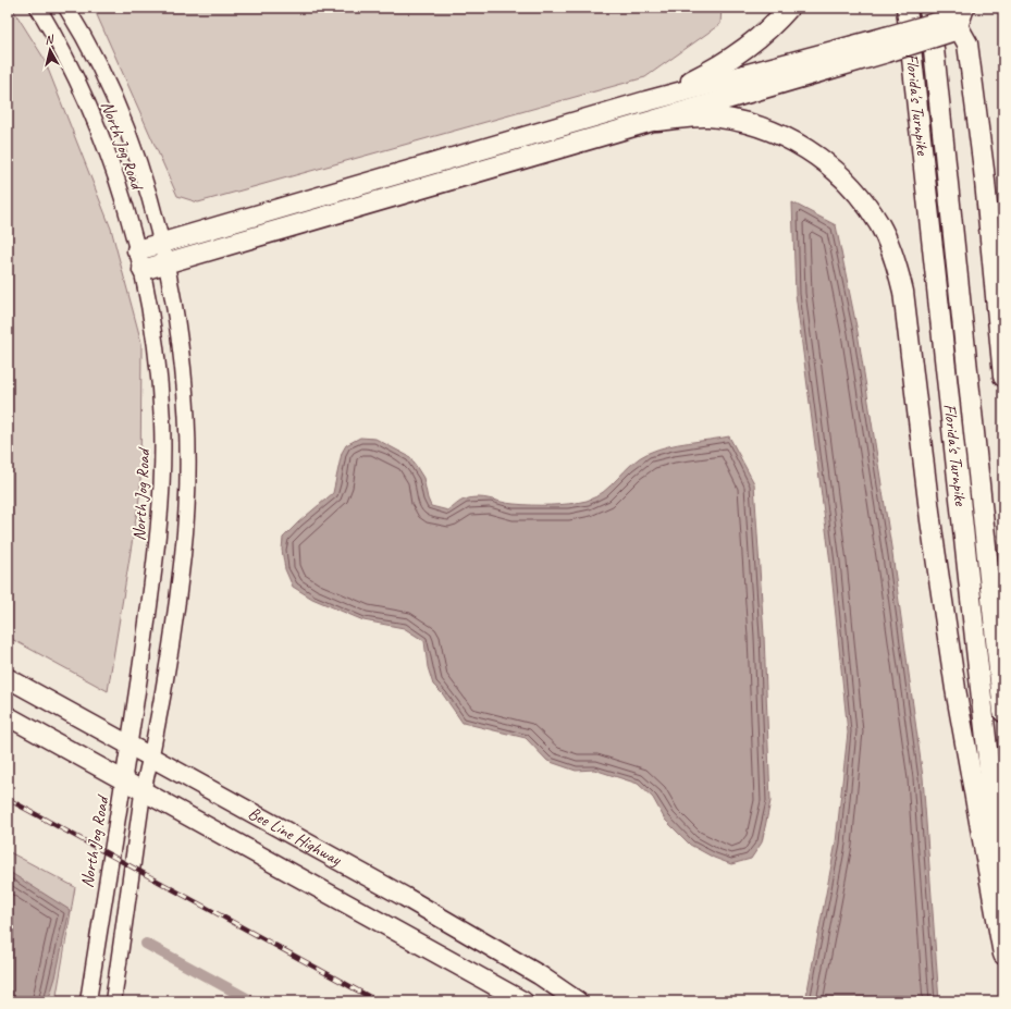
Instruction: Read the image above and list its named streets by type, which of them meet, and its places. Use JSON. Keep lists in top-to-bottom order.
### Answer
{
  "streets": {
    "highway": ["Florida's Turnpike", "Bee Line Highway"],
    "main road": ["North Jog Road"]
  },
  "crossings": [
    ["North Jog Road", "Bee Line Highway"]
  ],
  "north": "top"
}
